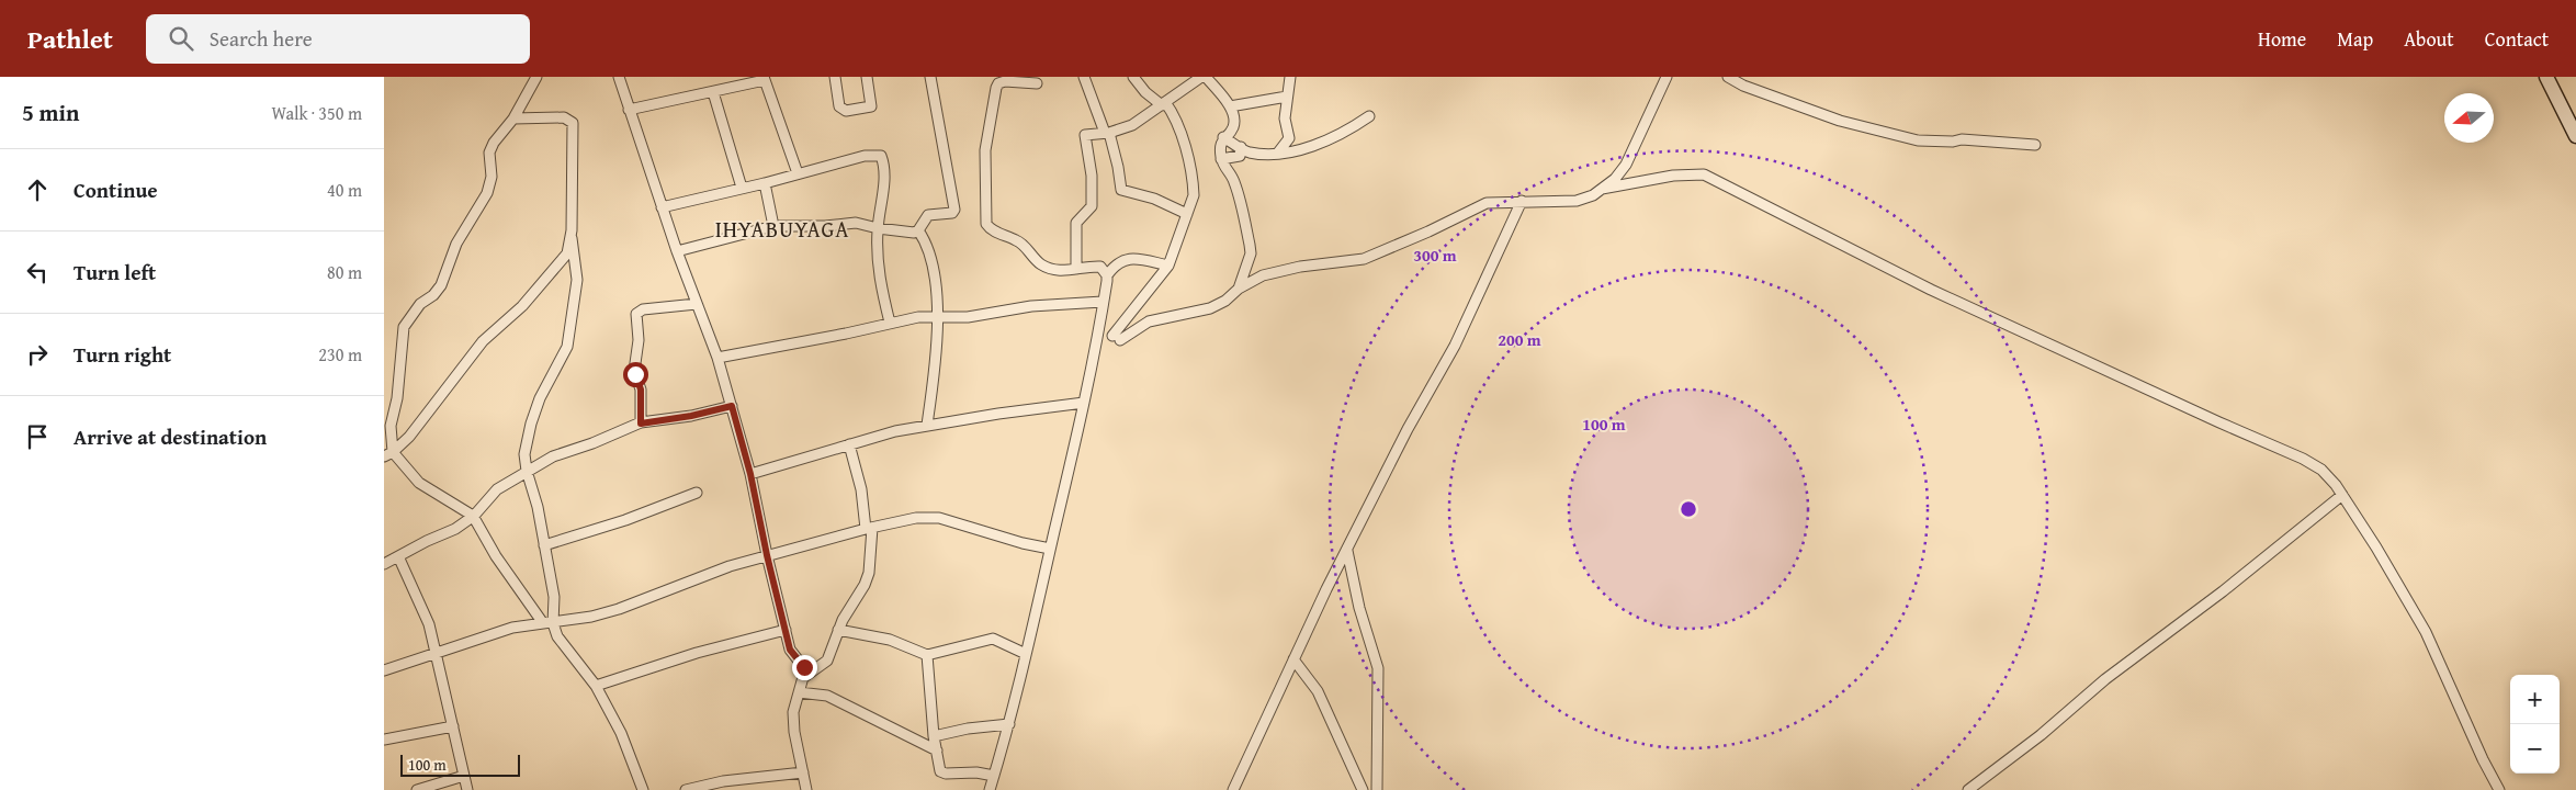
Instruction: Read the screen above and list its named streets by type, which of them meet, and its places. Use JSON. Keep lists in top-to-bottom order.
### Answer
{
  "districts": ["IHYABUYAGA"],
  "scale_bar": "100 m",
  "north": "left",
  "page": {
    "header": "Pathlet",
    "search": "Search here",
    "nav": [
      "Home",
      "Map",
      "About",
      "Contact"
    ],
    "heading": ["5 min", "Walk · 350 m"],
    "list": [
      ["Continue", "40 m"],
      ["Turn left", "80 m"],
      ["Turn right", "230 m"],
      "Arrive at destination"
    ],
    "map_buttons": ["+", "−"],
    "scale": "100 m"
  },
  "rings": ["300 m", "200 m", "100 m"]
}
